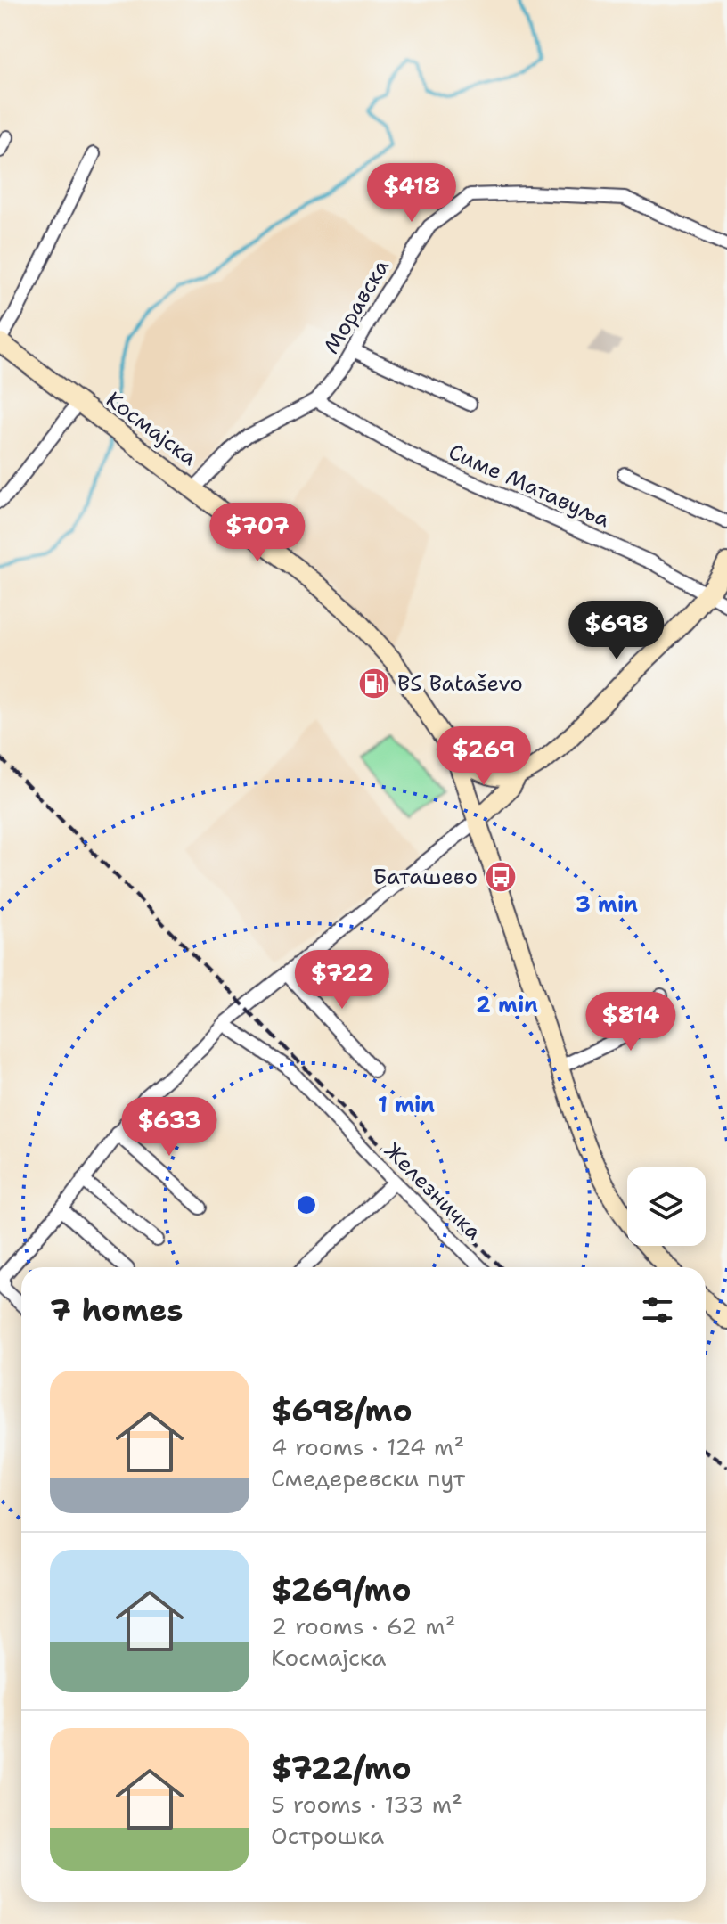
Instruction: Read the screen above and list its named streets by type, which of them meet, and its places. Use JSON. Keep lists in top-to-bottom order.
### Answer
{
  "streets": {
    "main road": ["Космајска"],
    "street": ["Моравска", "Симе Матавуља", "Железничка"]
  },
  "crossings": [
    ["Моравска", "Космајска"],
    ["Моравска", "Симе Матавуља"]
  ],
  "places": {
    "fuel station": ["BS Bataševo"],
    "bus stop": ["Баташево"]
  },
  "page": {
    "price": [
      "$418",
      "$707",
      "$698",
      "$269",
      "$722",
      "$814",
      "$633"
    ],
    "heading": "7 homes",
    "list": [
      {
        "name": "$698/mo",
        "note": "4 rooms · 124 m² · Смедеревски пут"
      },
      {
        "name": "$269/mo",
        "note": "2 rooms · 62 m² · Космајска"
      },
      {
        "name": "$722/mo",
        "note": "5 rooms · 133 m² · Острошка"
      }
    ]
  },
  "rings": ["3 min", "2 min", "1 min"]
}
